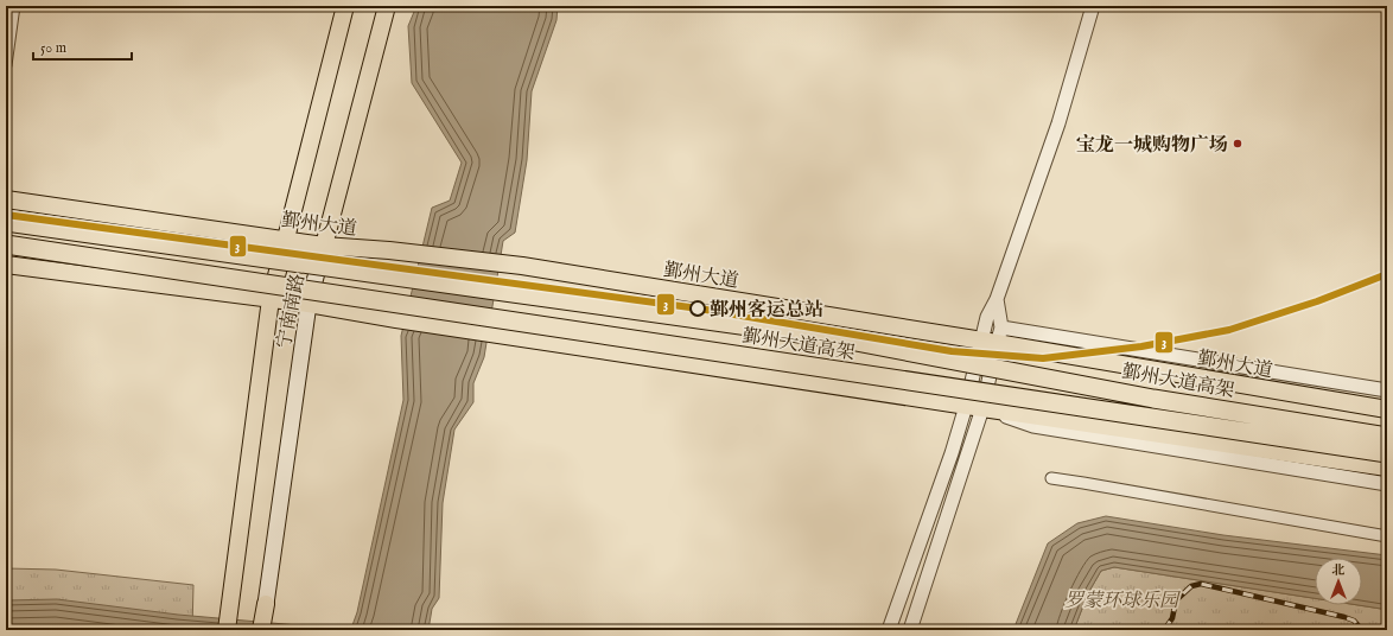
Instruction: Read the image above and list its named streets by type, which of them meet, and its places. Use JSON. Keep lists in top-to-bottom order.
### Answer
{
  "streets": {
    "highway": ["鄞州大道高架"],
    "main road": ["鄞州大道", "宁南南路"]
  },
  "crossings": [
    ["鄞州大道", "宁南南路"]
  ],
  "parks": ["罗蒙环球乐园"],
  "places": ["宝龙一城购物广场", "鄞州客运总站"],
  "lines": ["transit line 3"],
  "scale_bar": "50 m",
  "north": "top"
}
